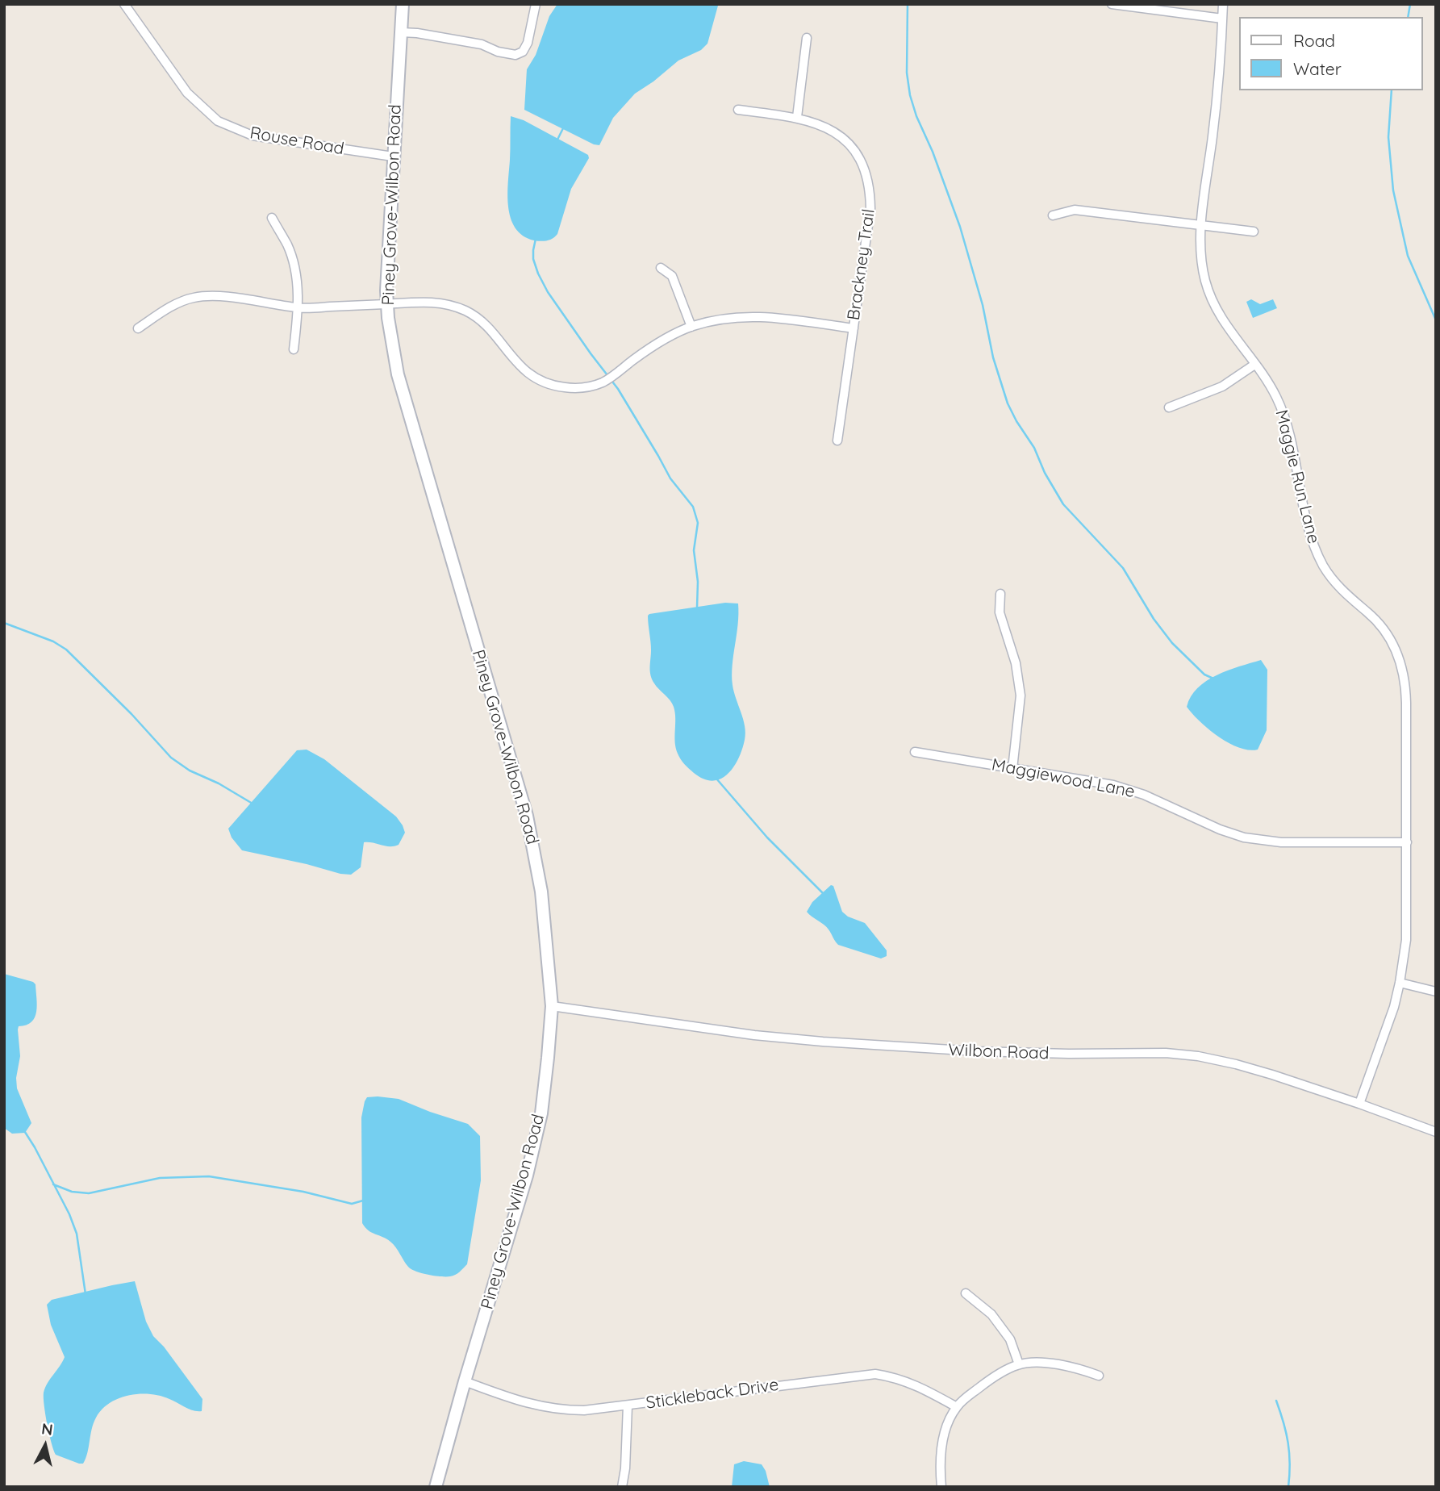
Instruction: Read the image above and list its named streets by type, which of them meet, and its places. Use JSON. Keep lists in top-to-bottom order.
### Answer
{
  "streets": {
    "street": [
      "Rouse Road",
      "Piney Grove-Wilbon Road",
      "Brackney Trail",
      "Maggie Run Lane",
      "Maggiewood Lane",
      "Wilbon Road",
      "Stickleback Drive"
    ]
  },
  "crossings": [
    ["Rouse Road", "Piney Grove-Wilbon Road"],
    ["Piney Grove-Wilbon Road", "Wilbon Road"],
    ["Piney Grove-Wilbon Road", "Stickleback Drive"],
    ["Maggie Run Lane", "Maggiewood Lane"],
    ["Maggie Run Lane", "Wilbon Road"]
  ],
  "legend": ["Road", "Water"],
  "north": "top"
}
